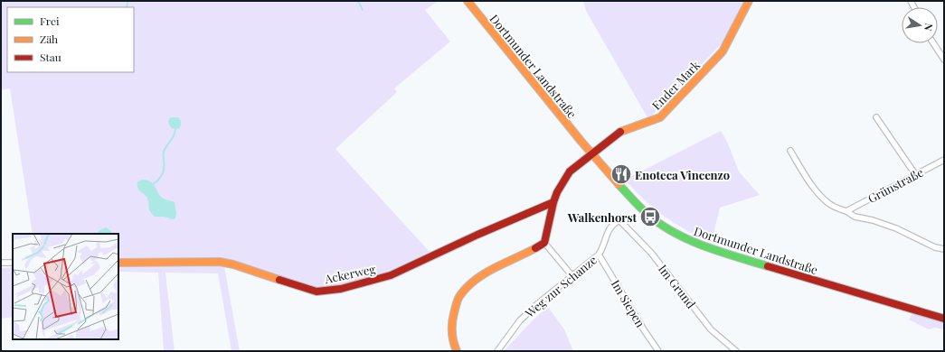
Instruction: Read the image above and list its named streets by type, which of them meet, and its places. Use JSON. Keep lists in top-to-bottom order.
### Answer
{
  "streets": {
    "street": [
      "Dortmunder Landstraße",
      "Ender Mark",
      "Grünstraße",
      "Ackerweg",
      "Weg zur Schanze",
      "Im Grund",
      "Im Siepen"
    ]
  },
  "crossings": [
    ["Dortmunder Landstraße", "Ender Mark"],
    ["Ender Mark", "Ackerweg"],
    ["Weg zur Schanze", "Im Grund"],
    ["Weg zur Schanze", "Im Siepen"]
  ],
  "places": {
    "restaurant": ["Enoteca Vincenzo"],
    "bus stop": ["Walkenhorst"]
  },
  "legend": ["Frei", "Zäh", "Stau"],
  "north": "right"
}
